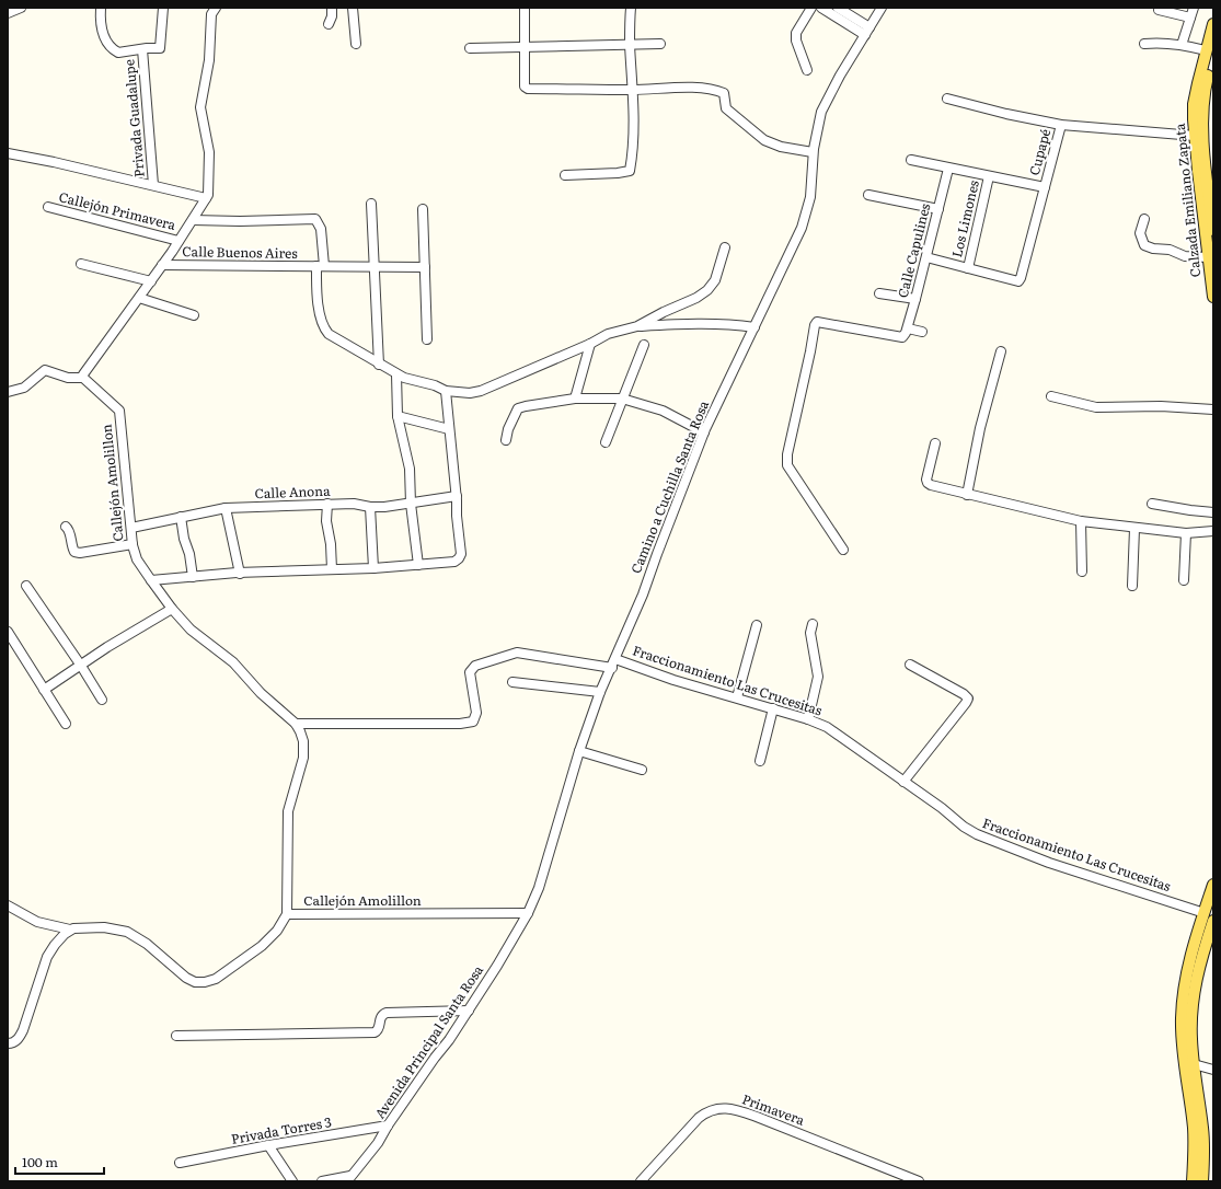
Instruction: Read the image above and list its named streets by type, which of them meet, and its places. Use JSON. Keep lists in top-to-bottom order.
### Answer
{
  "streets": {
    "main road": ["Calzada Emiliano Zapata"],
    "street": [
      "Privada Guadalupe",
      "Cupapé",
      "Callejón Primavera",
      "Los Limones",
      "Calle Capulines",
      "Calle Buenos Aires",
      "Callejón Amolillon",
      "Camino a Cuchilla Santa Rosa",
      "Calle Anona",
      "Fraccionamiento Las Crucesitas",
      "Avenida Principal Santa Rosa",
      "Primavera",
      "Privada Torres 3"
    ]
  },
  "crossings": [
    ["Cupapé", "Los Limones"],
    ["Callejón Amolillon", "Camino a Cuchilla Santa Rosa"],
    ["Callejón Amolillon", "Calle Anona"],
    ["Callejón Amolillon", "Avenida Principal Santa Rosa"],
    ["Camino a Cuchilla Santa Rosa", "Fraccionamiento Las Crucesitas"],
    ["Camino a Cuchilla Santa Rosa", "Avenida Principal Santa Rosa"],
    ["Avenida Principal Santa Rosa", "Privada Torres 3"]
  ],
  "scale_bar": "100 m"
}
